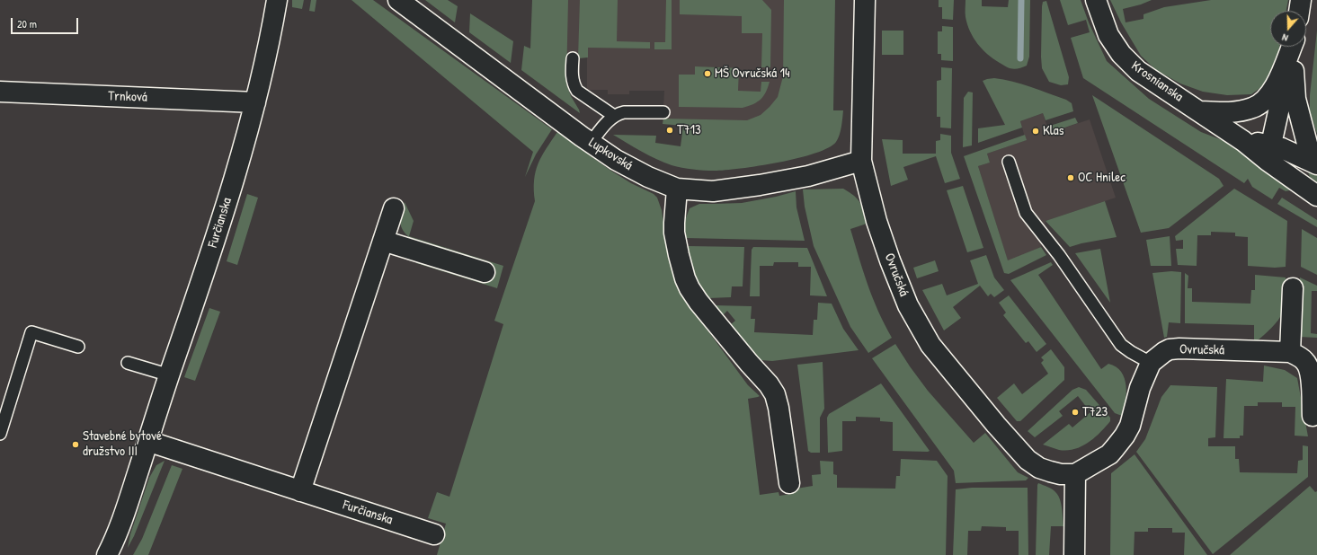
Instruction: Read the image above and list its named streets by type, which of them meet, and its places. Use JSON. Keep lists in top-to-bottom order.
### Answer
{
  "streets": {
    "street": [
      "Krosnianska",
      "Trnková",
      "Lupkovská",
      "Furčianska",
      "Ovručská"
    ]
  },
  "crossings": [
    ["Trnková", "Furčianska"],
    ["Lupkovská", "Ovručská"]
  ],
  "places": [
    "MŠ Ovručská 14",
    "T713",
    "Klas",
    "OC Hnilec",
    "T723",
    "Stavebné bytové družstvo III"
  ],
  "scale_bar": "20 m",
  "north": "bottom"
}
